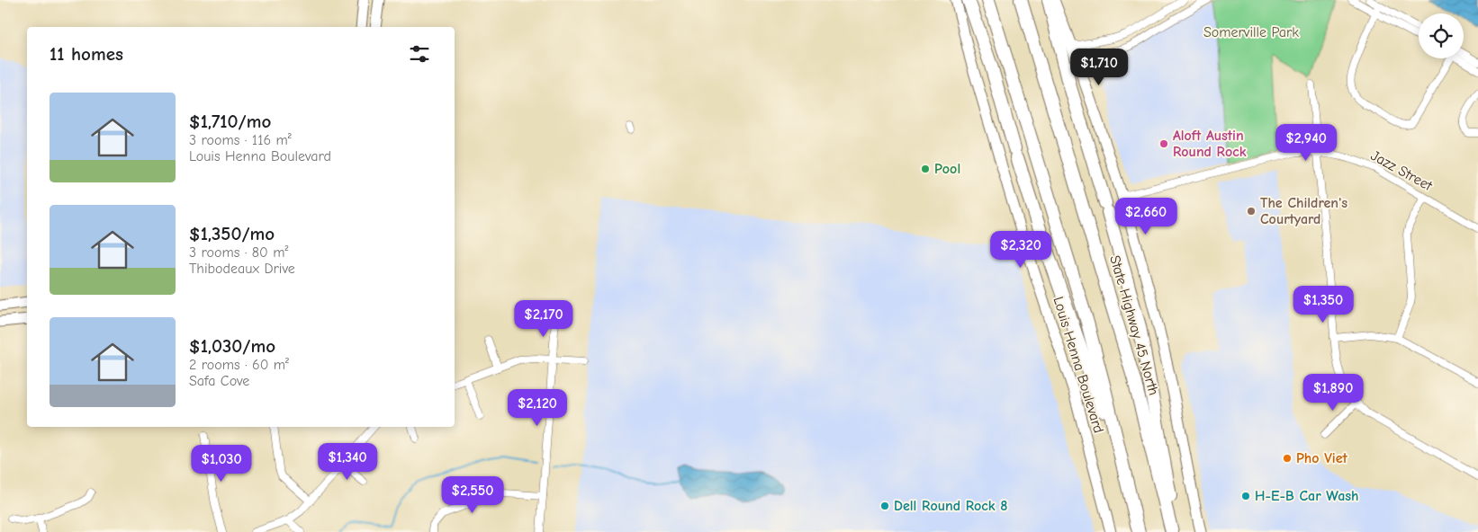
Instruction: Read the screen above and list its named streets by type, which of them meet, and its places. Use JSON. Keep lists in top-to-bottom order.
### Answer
{
  "streets": {
    "highway": ["State Highway 45 North"],
    "main road": ["Louis Henna Boulevard"],
    "street": ["Jazz Street"]
  },
  "parks": ["Somerville Park"],
  "places": [
    "Aloft Austin Round Rock",
    "Pool",
    "The Children's Courtyard",
    "Pho Viet",
    "H-E-B Car Wash",
    "Dell Round Rock 8"
  ],
  "page": {
    "heading": "11 homes",
    "price": [
      "$1,710",
      "$2,940",
      "$2,660",
      "$2,320",
      "$1,350",
      "$2,170",
      "$1,890",
      "$2,120",
      "$1,340",
      "$1,030",
      "$2,550"
    ],
    "list": [
      {
        "name": "$1,710/mo",
        "note": "3 rooms · 116 m² · Louis Henna Boulevard"
      },
      {
        "name": "$1,350/mo",
        "note": "3 rooms · 80 m² · Thibodeaux Drive"
      },
      {
        "name": "$1,030/mo",
        "note": "2 rooms · 60 m² · Safa Cove"
      }
    ]
  }
}
